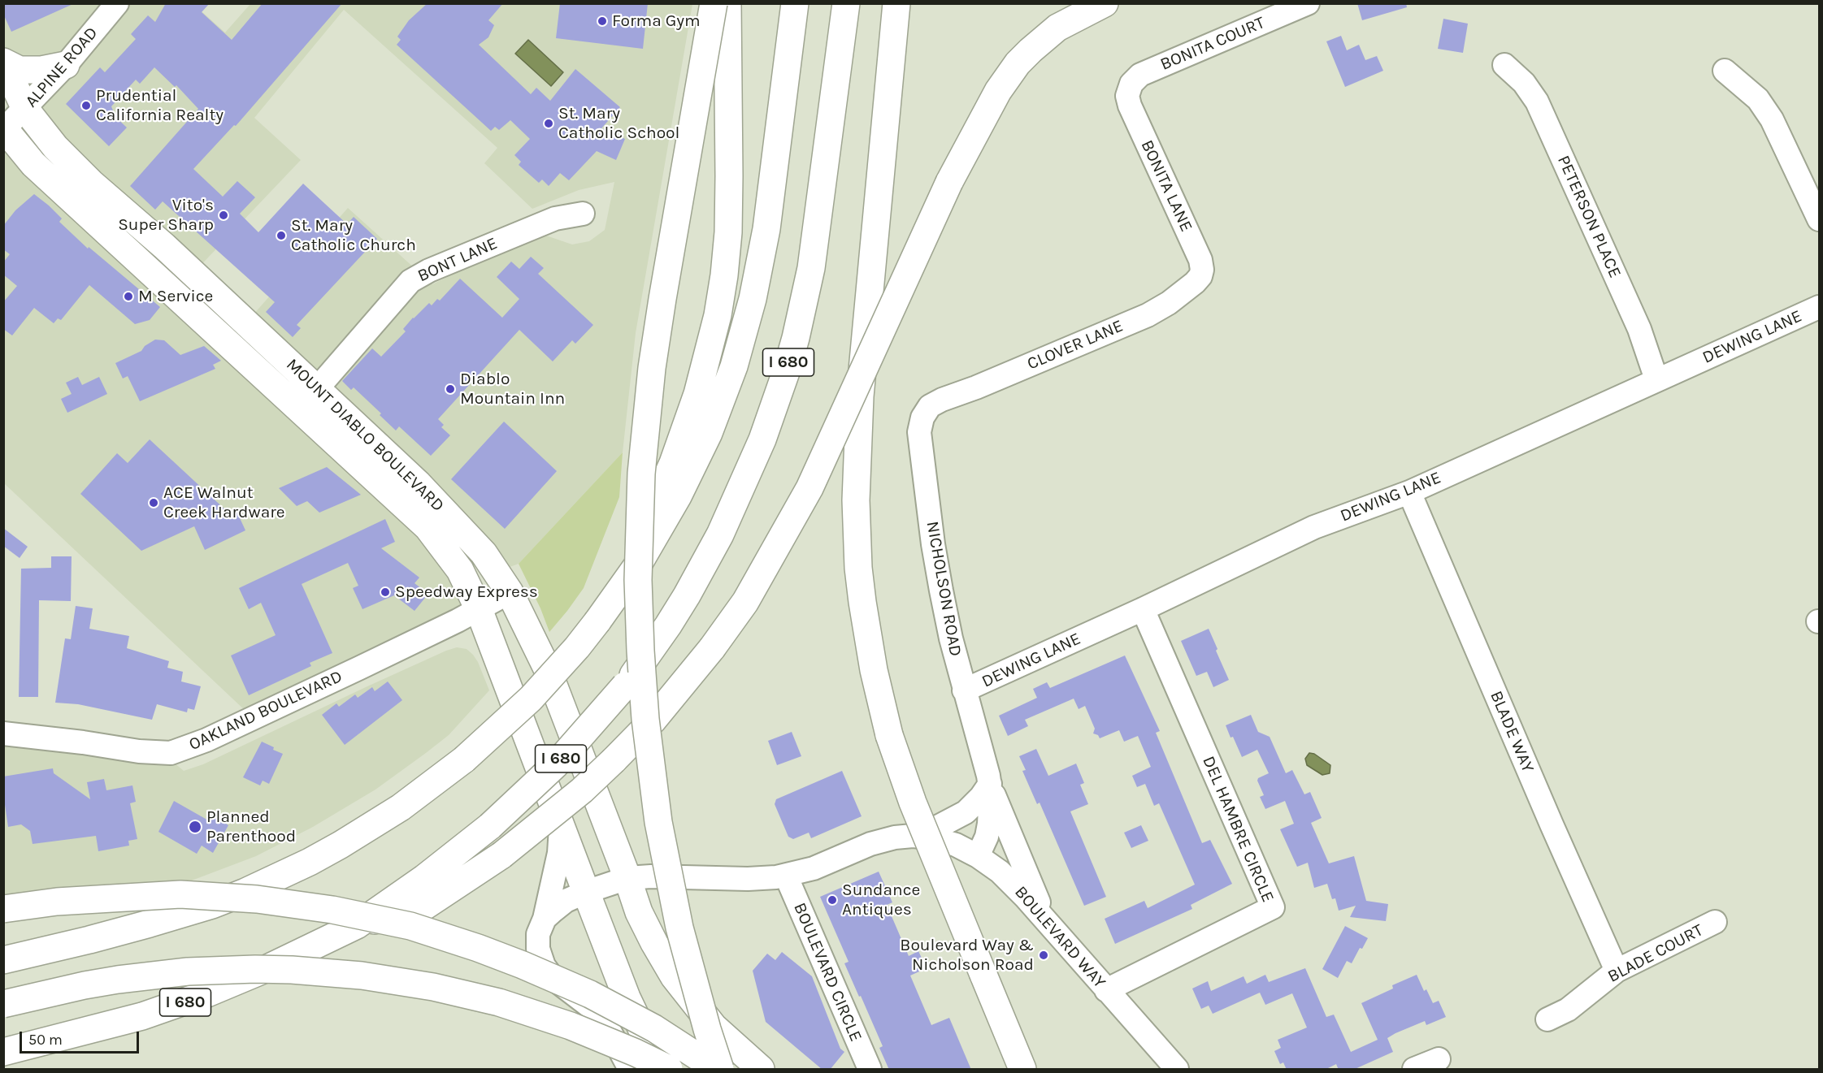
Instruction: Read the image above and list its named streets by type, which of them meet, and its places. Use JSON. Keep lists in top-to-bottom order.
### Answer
{
  "streets": {
    "main road": ["I 680", "MOUNT DIABLO BOULEVARD"],
    "street": [
      "BONITA COURT",
      "ALPINE ROAD",
      "BONITA LANE",
      "PETERSON PLACE",
      "BONT LANE",
      "DEWING LANE",
      "CLOVER LANE",
      "NICHOLSON ROAD",
      "OAKLAND BOULEVARD",
      "BLADE WAY",
      "DEL HAMBRE CIRCLE",
      "BOULEVARD WAY",
      "BLADE COURT",
      "BOULEVARD CIRCLE"
    ]
  },
  "crossings": [
    ["BONITA COURT", "BONITA LANE"],
    ["ALPINE ROAD", "MOUNT DIABLO BOULEVARD"],
    ["BONITA LANE", "CLOVER LANE"],
    ["PETERSON PLACE", "DEWING LANE"],
    ["BONT LANE", "MOUNT DIABLO BOULEVARD"],
    ["DEWING LANE", "NICHOLSON ROAD"],
    ["DEWING LANE", "BLADE WAY"],
    ["DEWING LANE", "DEL HAMBRE CIRCLE"],
    ["CLOVER LANE", "NICHOLSON ROAD"],
    ["MOUNT DIABLO BOULEVARD", "OAKLAND BOULEVARD"],
    ["MOUNT DIABLO BOULEVARD", "BOULEVARD WAY"],
    ["NICHOLSON ROAD", "BOULEVARD WAY"],
    ["BLADE WAY", "BLADE COURT"],
    ["DEL HAMBRE CIRCLE", "BOULEVARD WAY"],
    ["BOULEVARD WAY", "BOULEVARD CIRCLE"]
  ],
  "places": [
    "Forma Gym",
    "Prudential California Realty",
    "St. Mary Catholic School",
    "Vito's Super Sharp",
    "St. Mary Catholic Church",
    "M Service",
    "Diablo Mountain Inn",
    "ACE Walnut Creek Hardware",
    "Speedway Express",
    "Planned Parenthood",
    "Sundance Antiques",
    "Boulevard Way & Nicholson Road"
  ],
  "scale_bar": "50 m"
}
